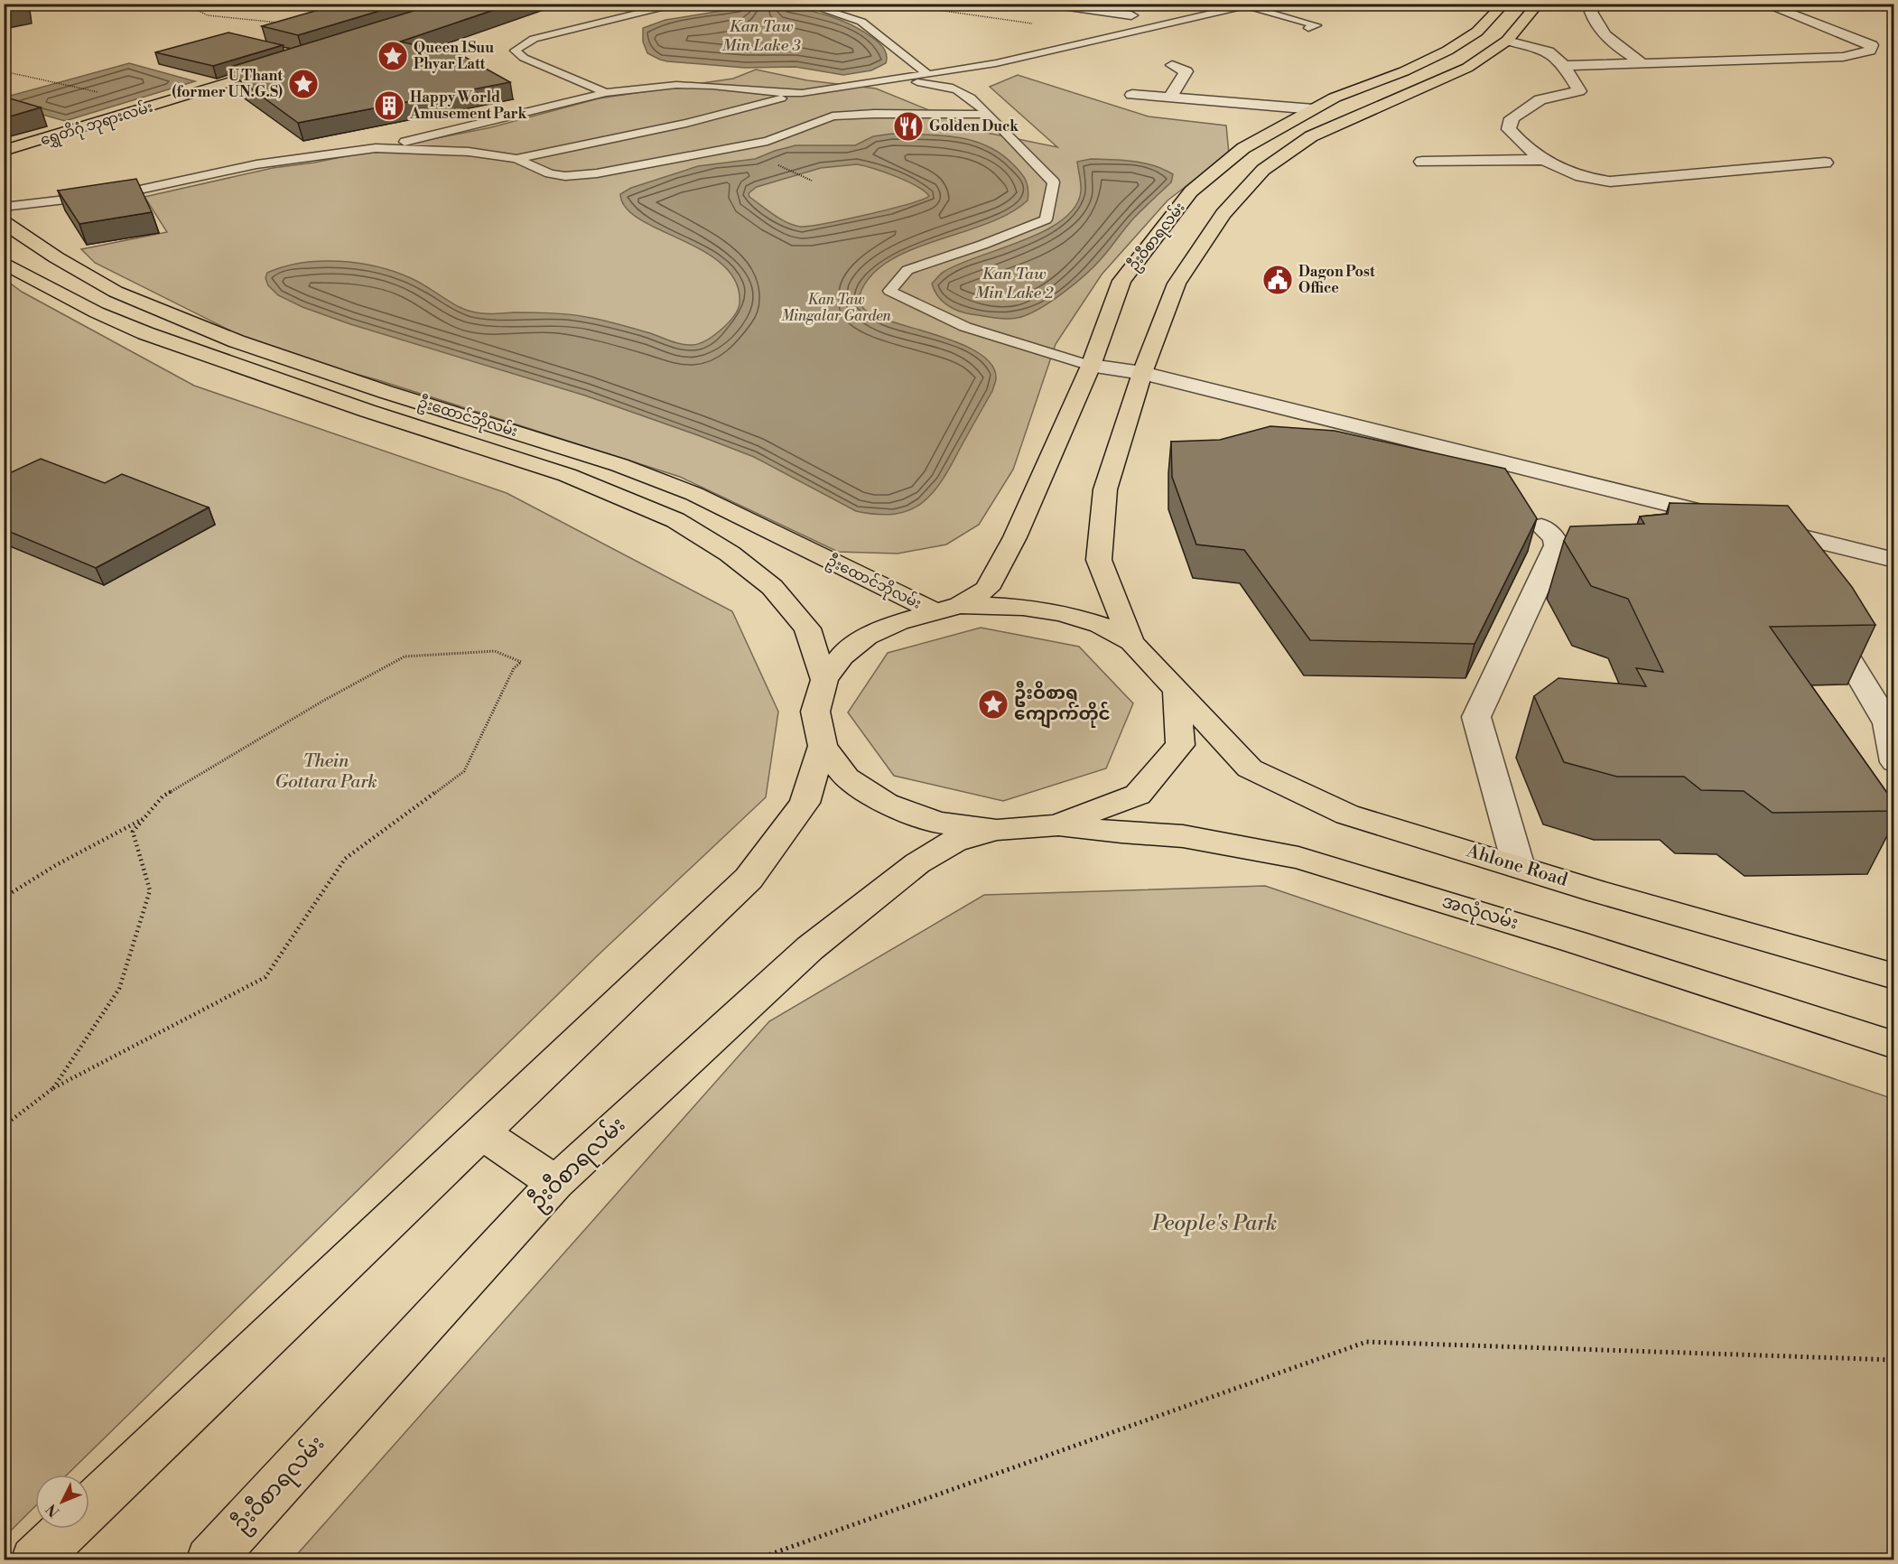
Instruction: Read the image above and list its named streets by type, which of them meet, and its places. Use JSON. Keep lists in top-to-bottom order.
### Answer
{
  "streets": {
    "main road": [
      "ရွှေတိဂုံ ဘုရားလမ်း",
      "ဦးဝီစာရလမ်း",
      "ဦးထောင်ဘိုလမ်း",
      "Ahlone Road",
      "အလုံလမ်း"
    ]
  },
  "crossings": [
    ["ဦးဝီစာရလမ်း", "ဦးထောင်ဘိုလမ်း"]
  ],
  "water": ["Kan Taw Min Lake 3", "Kan Taw Min Lake 2"],
  "parks": ["Kan Taw Mingalar Garden", "Thein Gottara Park", "People's Park"],
  "places": {
    "place": ["Queen 1Suu Phyar Latt", "U Thant (former UN.G.S)", "ဦးဝိစာရ ကျောက်တိုင်"],
    "building": ["Happy World Amusement Park"],
    "restaurant": ["Golden Duck"],
    "public building": ["Dagon Post Office"]
  },
  "north": "bottom left"
}
